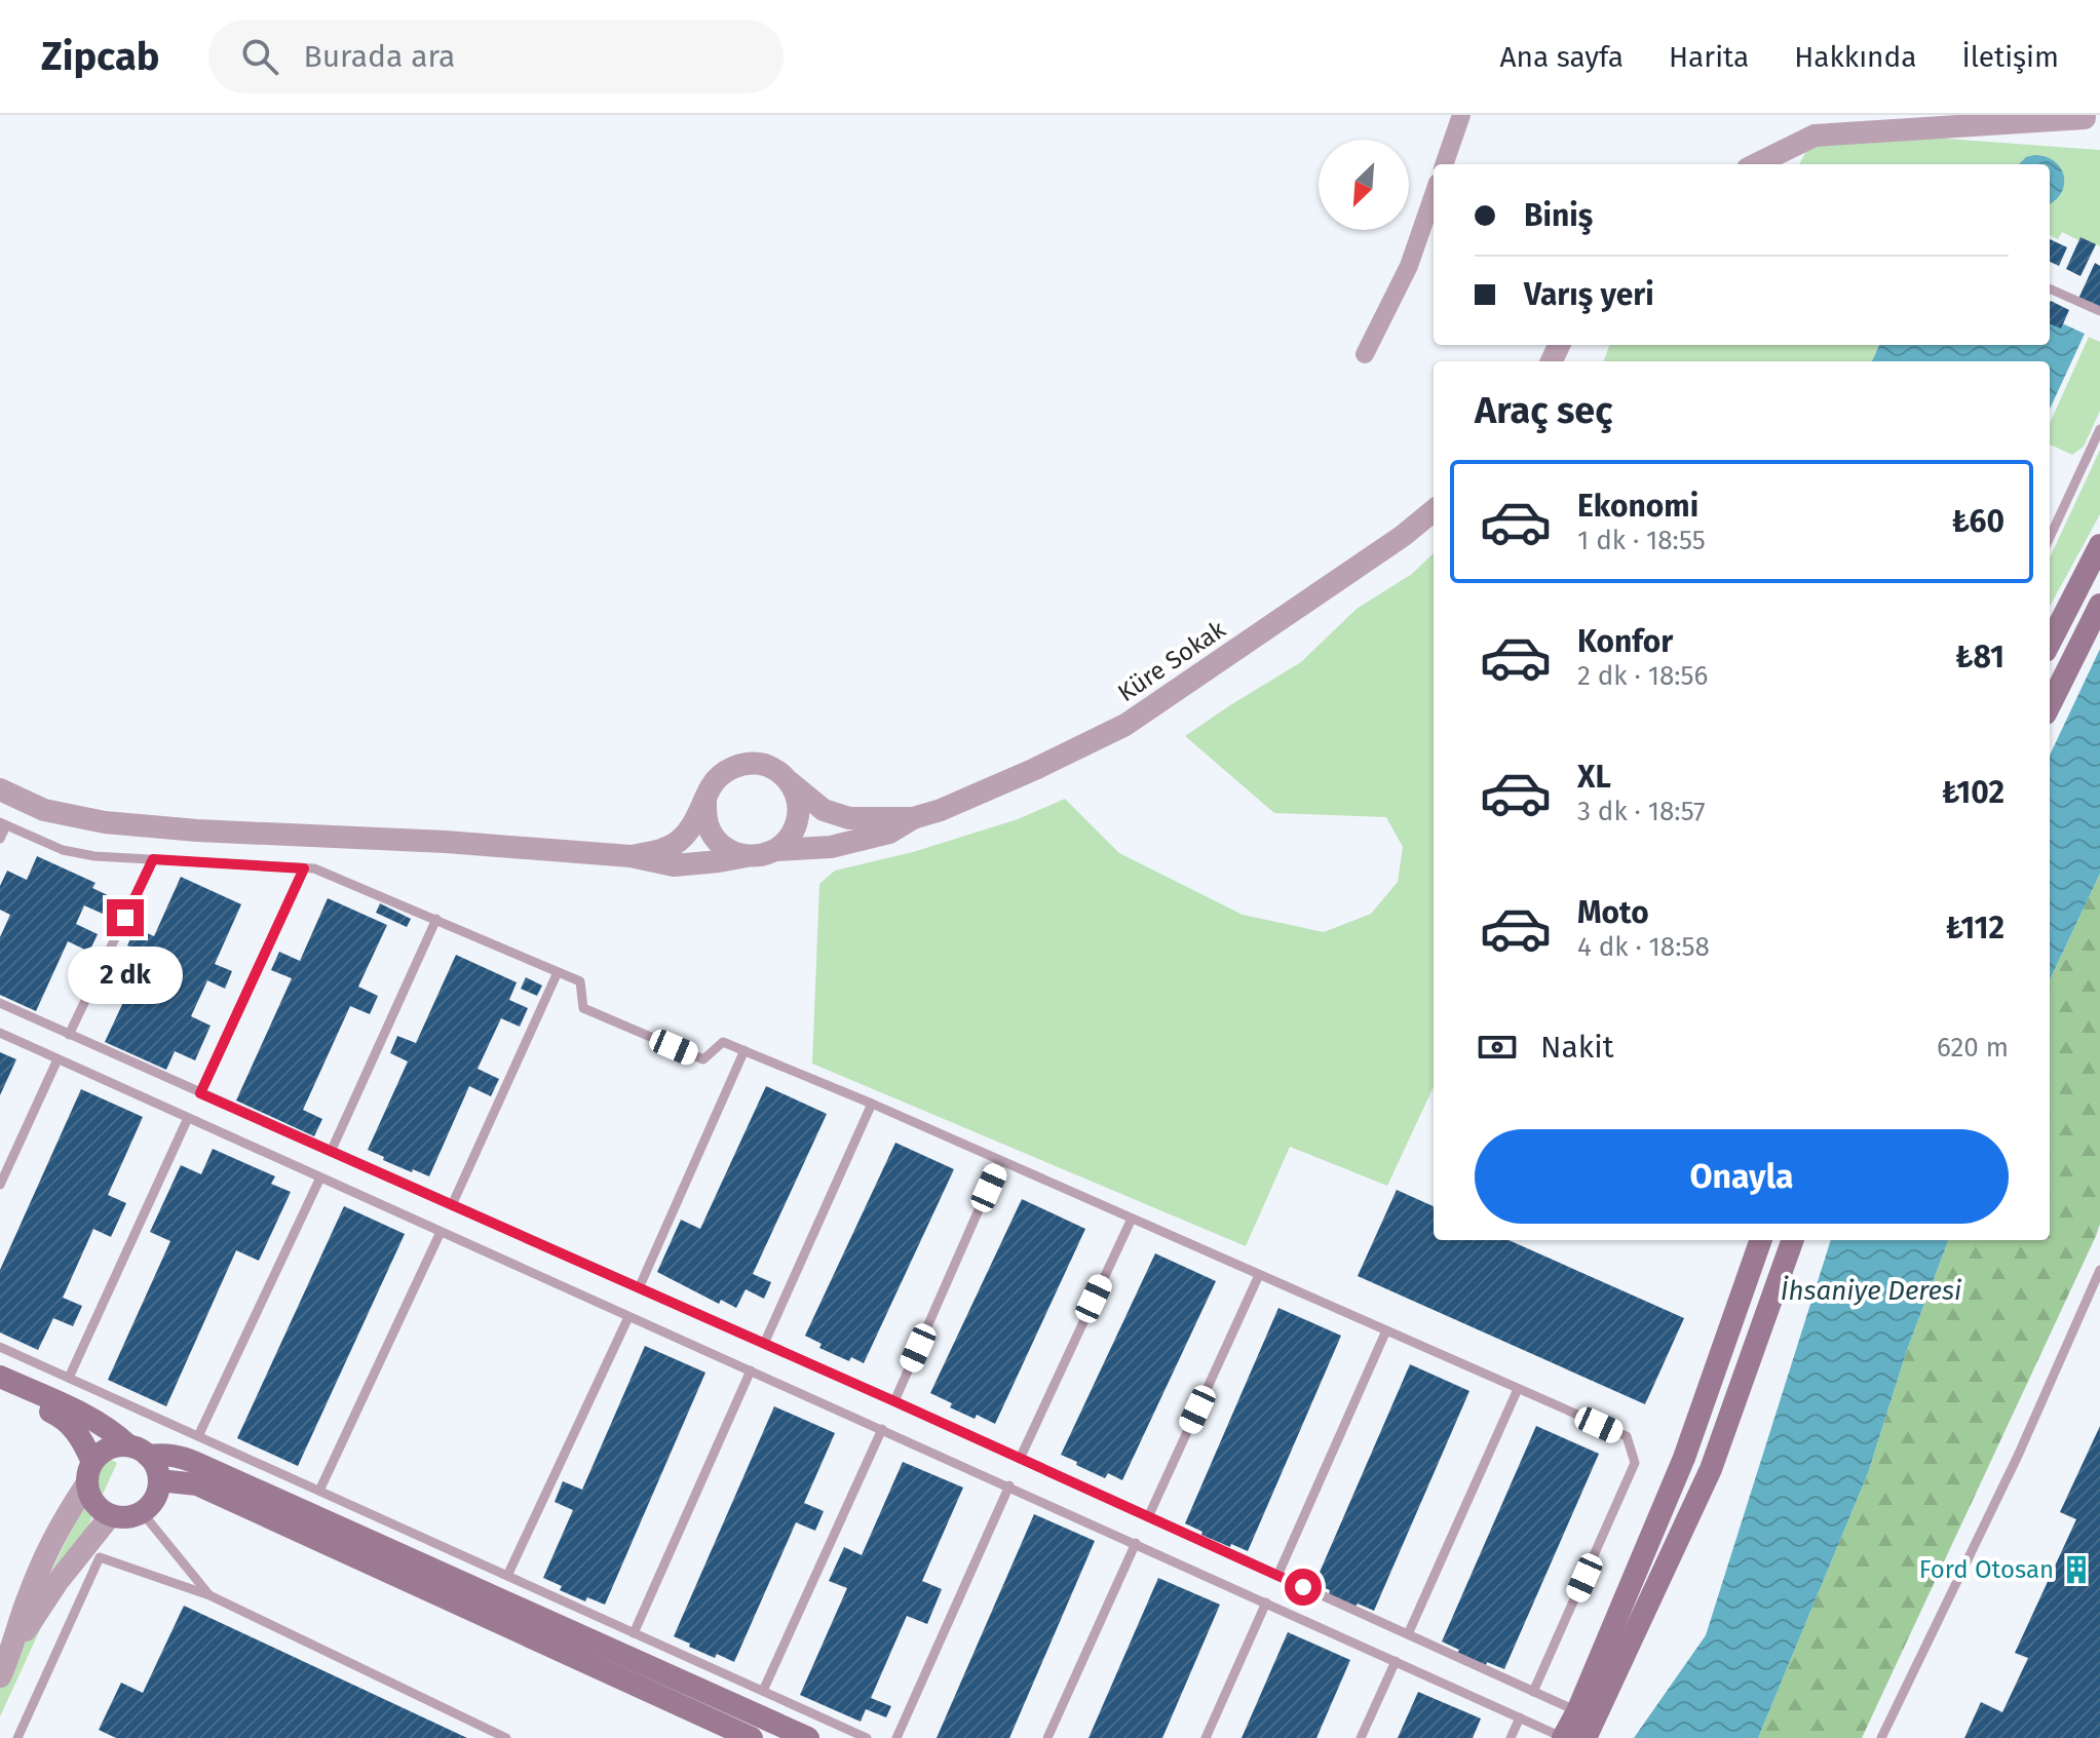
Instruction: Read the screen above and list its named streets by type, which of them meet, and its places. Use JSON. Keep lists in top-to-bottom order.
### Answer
{
  "streets": {
    "street": ["Küre Sokak"]
  },
  "water": ["İhsaniye Deresi"],
  "places": {
    "building": ["Ford Otosan"]
  },
  "north": "bottom left",
  "page": {
    "header": "Zipcab",
    "search": "Burada ara",
    "nav": [
      "Ana sayfa",
      "Harita",
      "Hakkında",
      "İletişim"
    ],
    "banner": ["Biniş", "Varış yeri"],
    "heading": "Araç seç",
    "list": [
      {
        "name": "Ekonomi",
        "note": "1 dk · 18:55",
        "value": "₺60"
      },
      {
        "name": "Konfor",
        "note": "2 dk · 18:56",
        "value": "₺81"
      },
      {
        "name": "XL",
        "note": "3 dk · 18:57",
        "value": "₺102"
      },
      {
        "name": "Moto",
        "note": "4 dk · 18:58",
        "value": "₺112"
      }
    ],
    "bubble": "2 dk",
    "pay": ["Nakit", "620 m"],
    "buttons": "Onayla"
  }
}
